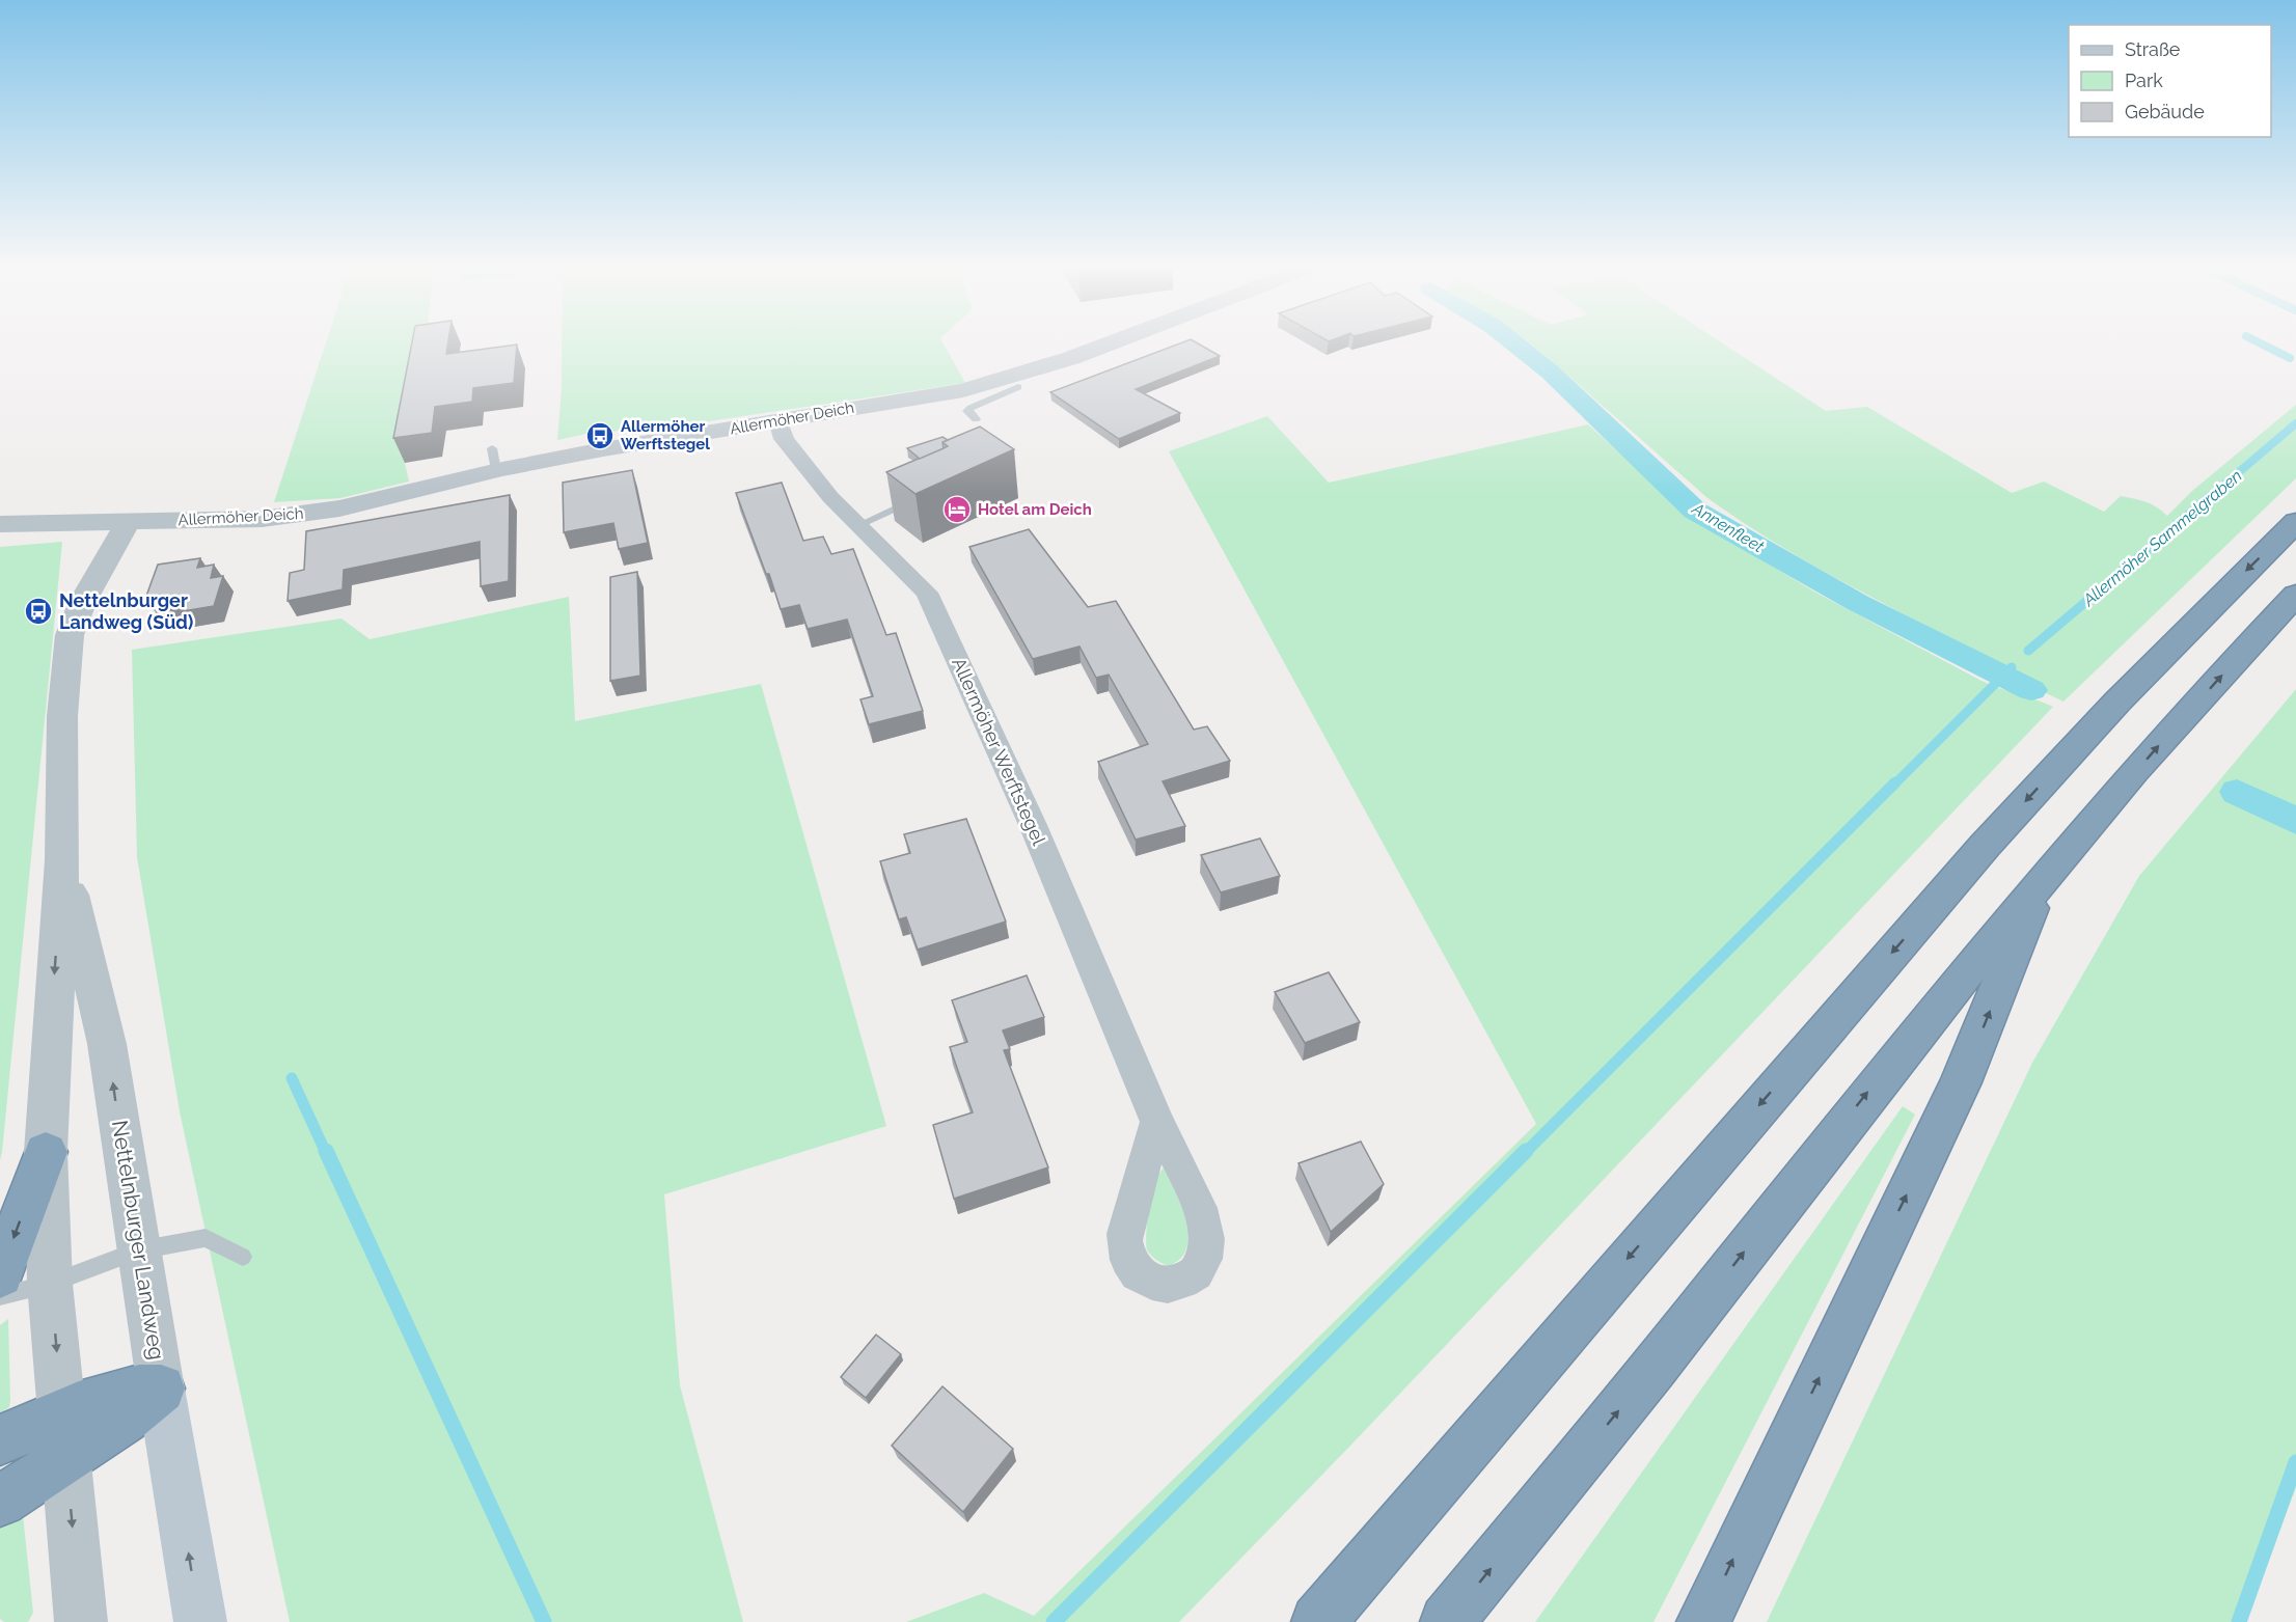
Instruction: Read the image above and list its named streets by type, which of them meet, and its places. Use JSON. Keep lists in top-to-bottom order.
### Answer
{
  "streets": {
    "main road": ["Nettelnburger Landweg"],
    "street": ["Allermöher Deich", "Allermöher Werftstegel"]
  },
  "crossings": [
    ["Allermöher Deich", "Allermöher Werftstegel"],
    ["Allermöher Deich", "Nettelnburger Landweg"]
  ],
  "water": ["Annenfleet", "Allermöher Sammelgraben"],
  "places": {
    "bus stop": ["Allermöher Werftstegel", "Nettelnburger Landweg (Süd)"],
    "hotel": ["Hotel am Deich"]
  },
  "legend": ["Straße", "Park", "Gebäude"]
}
